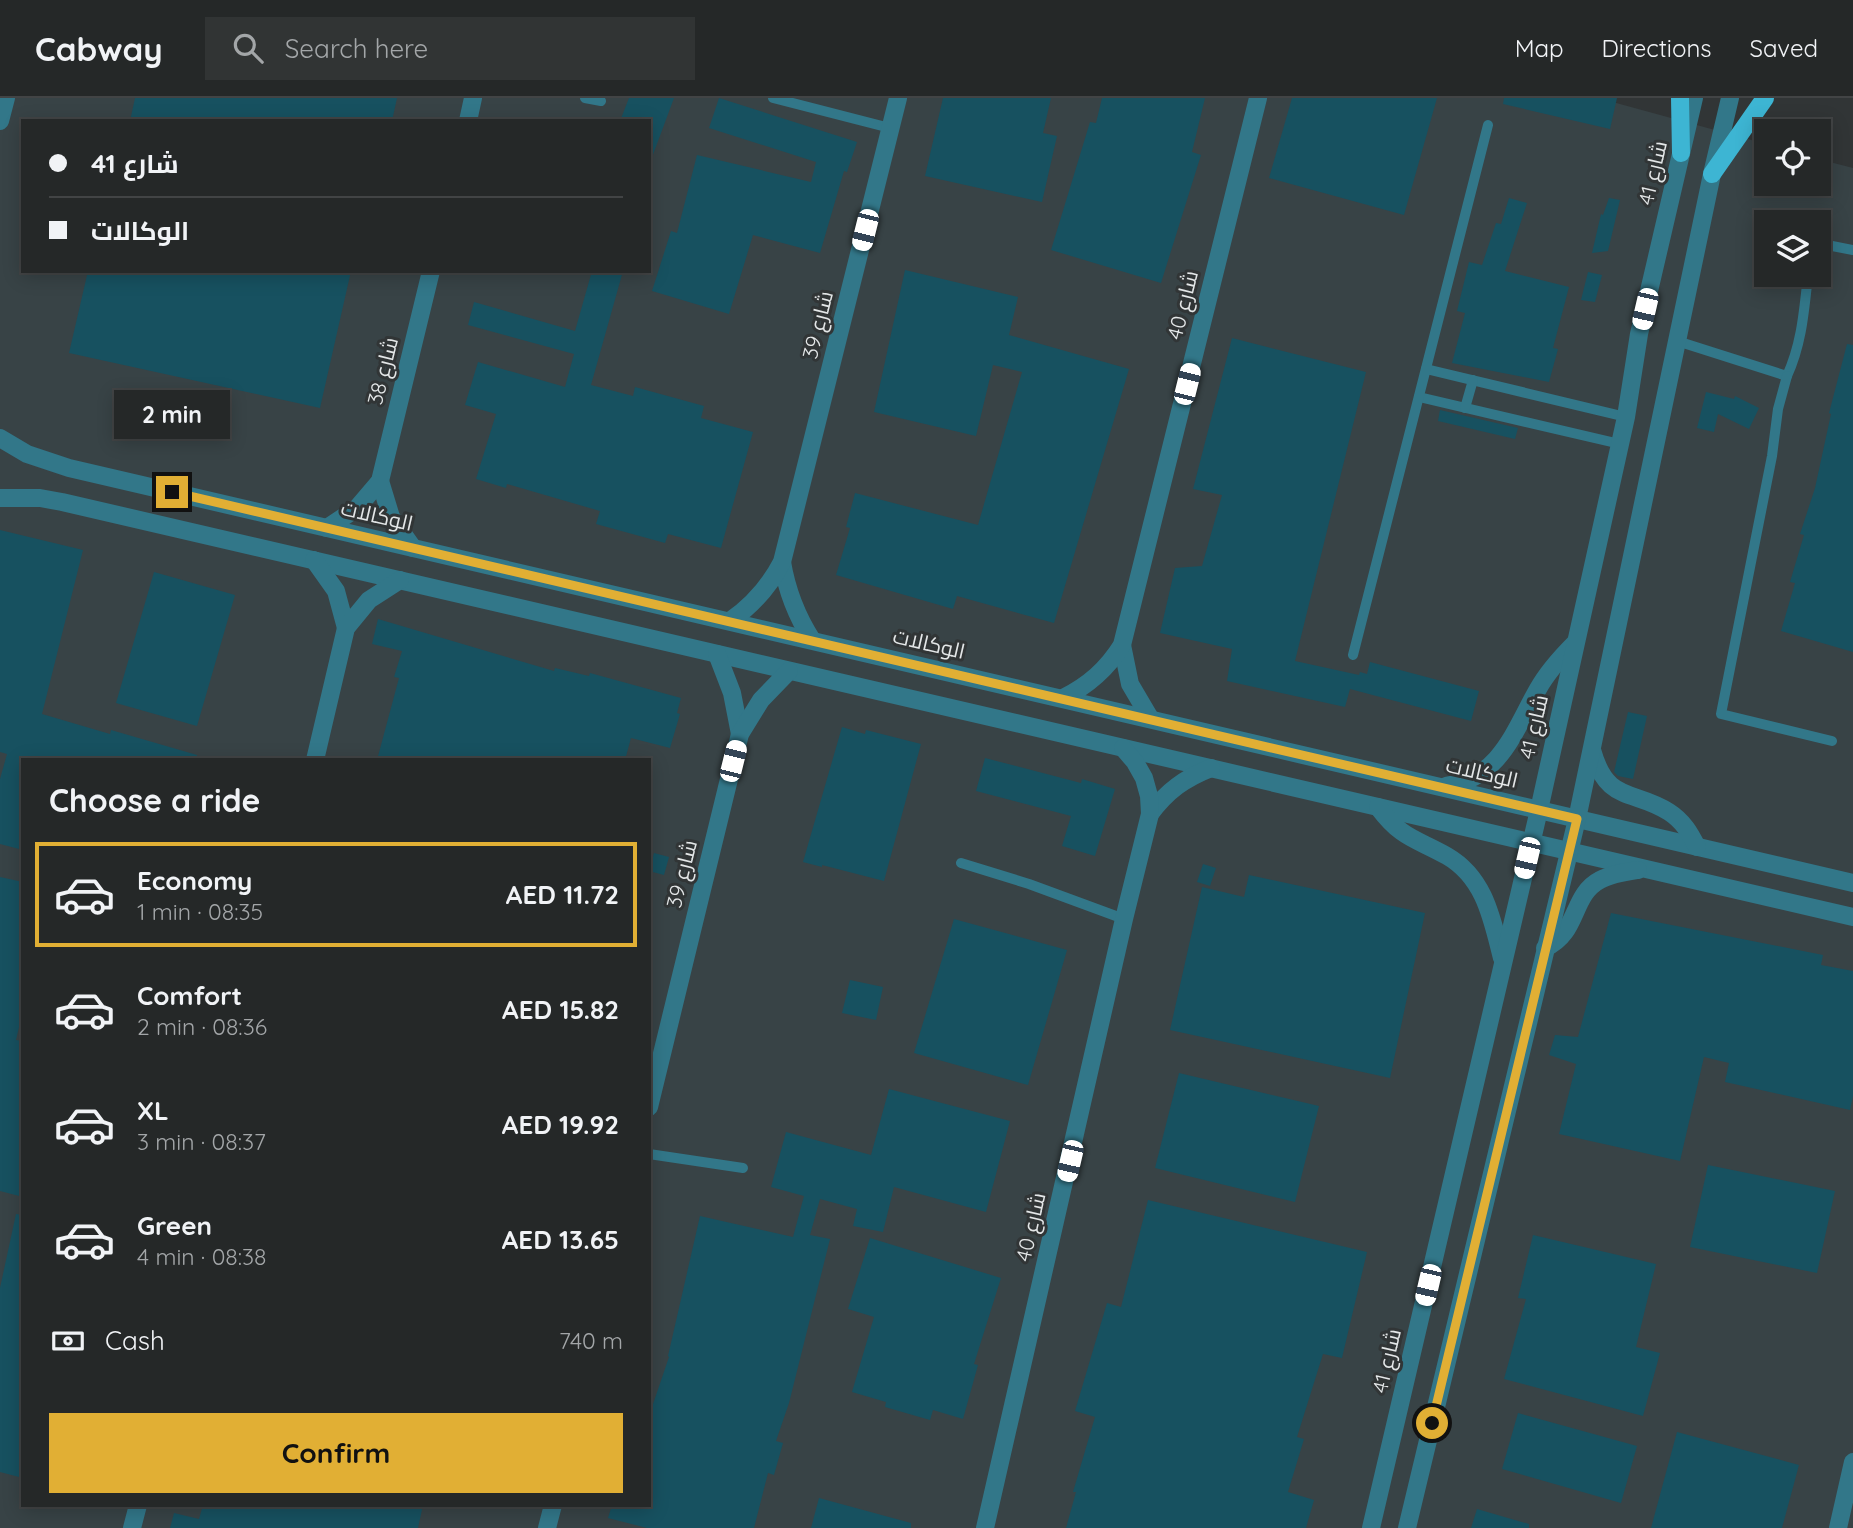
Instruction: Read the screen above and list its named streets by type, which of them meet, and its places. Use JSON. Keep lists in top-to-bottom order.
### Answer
{
  "streets": {
    "street": [
      "شارع 41",
      "شارع 40",
      "شارع 39",
      "شارع 38",
      "الوكالات"
    ]
  },
  "crossings": [
    ["شارع 41", "الوكالات"],
    ["شارع 40", "الوكالات"],
    ["شارع 39", "الوكالات"],
    ["شارع 38", "الوكالات"]
  ],
  "page": {
    "header": "Cabway",
    "search": "Search here",
    "nav": ["Map", "Directions", "Saved"],
    "banner": ["شارع 41", "الوكالات"],
    "bubble": "2 min",
    "heading": "Choose a ride",
    "list": [
      {
        "name": "Economy",
        "note": "1 min · 08:35",
        "value": "AED 11.72"
      },
      {
        "name": "Comfort",
        "note": "2 min · 08:36",
        "value": "AED 15.82"
      },
      {
        "name": "XL",
        "note": "3 min · 08:37",
        "value": "AED 19.92"
      },
      {
        "name": "Green",
        "note": "4 min · 08:38",
        "value": "AED 13.65"
      }
    ],
    "pay": ["Cash", "740 m"],
    "buttons": "Confirm"
  }
}
